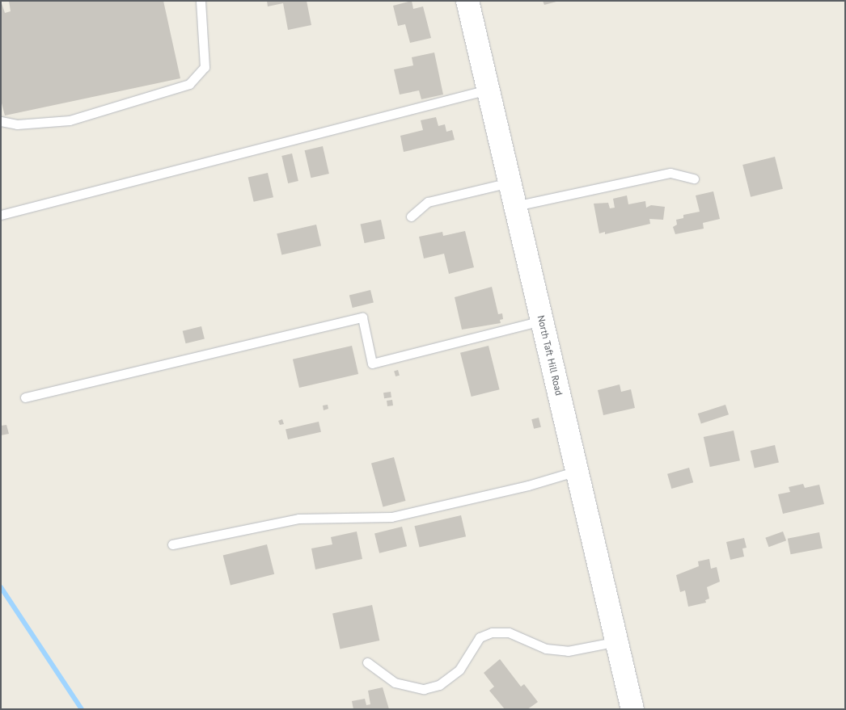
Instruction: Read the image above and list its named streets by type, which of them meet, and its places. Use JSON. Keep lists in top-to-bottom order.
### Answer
{
  "streets": {
    "main road": ["North Taft Hill Road"]
  }
}
